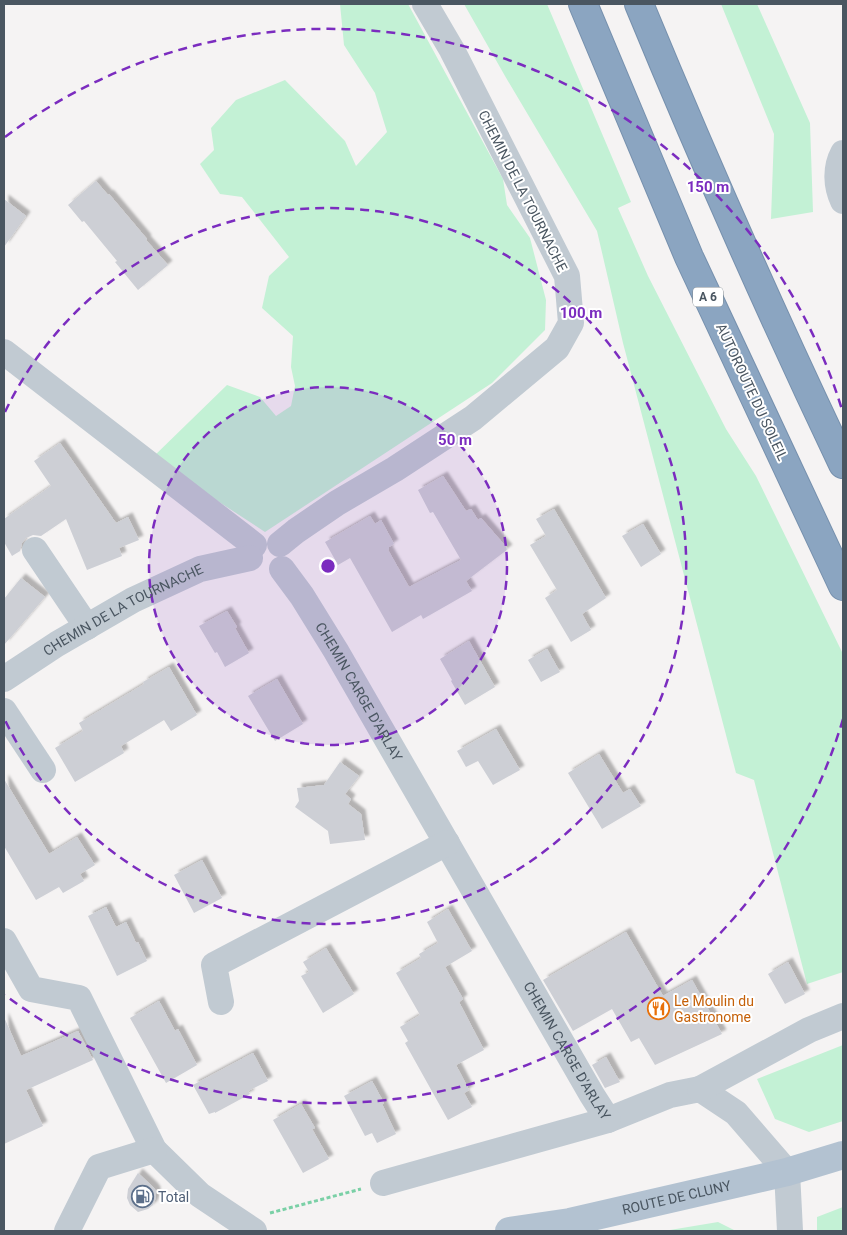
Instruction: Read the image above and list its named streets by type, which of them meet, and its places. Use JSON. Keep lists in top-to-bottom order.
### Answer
{
  "streets": {
    "highway": ["A 6", "AUTOROUTE DU SOLEIL"],
    "main road": ["ROUTE DE CLUNY"],
    "street": ["CHEMIN DE LA TOURNACHE", "CHEMIN CARGE D'ARLAY"]
  },
  "crossings": [
    ["CHEMIN DE LA TOURNACHE", "CHEMIN CARGE D'ARLAY"]
  ],
  "places": {
    "restaurant": ["Le Moulin du Gastronome"],
    "fuel station": ["Total"]
  },
  "rings": ["150 m", "100 m", "50 m"]
}
